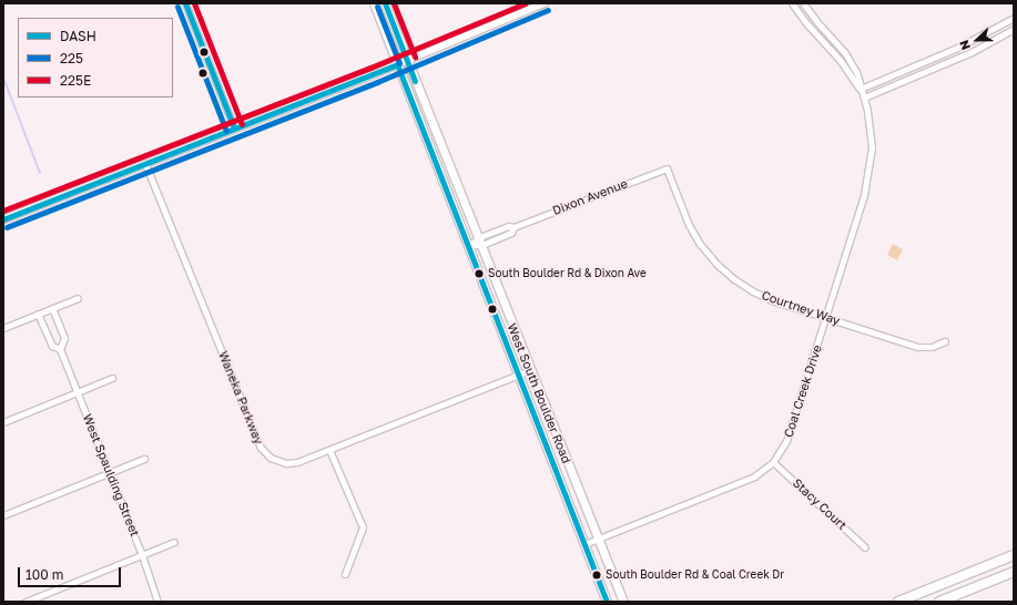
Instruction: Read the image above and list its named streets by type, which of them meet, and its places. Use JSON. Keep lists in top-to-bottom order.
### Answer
{
  "streets": {
    "main road": ["West South Boulder Road"],
    "street": [
      "Dixon Avenue",
      "Courtney Way",
      "Coal Creek Drive",
      "Waneka Parkway",
      "West Spaulding Street",
      "Stacy Court"
    ]
  },
  "crossings": [
    ["Dixon Avenue", "Courtney Way"],
    ["Dixon Avenue", "West South Boulder Road"],
    ["Courtney Way", "Coal Creek Drive"],
    ["Coal Creek Drive", "West South Boulder Road"],
    ["Coal Creek Drive", "Stacy Court"],
    ["West South Boulder Road", "Waneka Parkway"]
  ],
  "places": ["South Boulder Rd & Dixon Ave", "South Boulder Rd & Coal Creek Dr"],
  "lines": ["transit line DASH", "transit line 225E", "transit line 225"],
  "legend": ["DASH", "225", "225E"],
  "scale_bar": "100 m",
  "north": "left"
}
